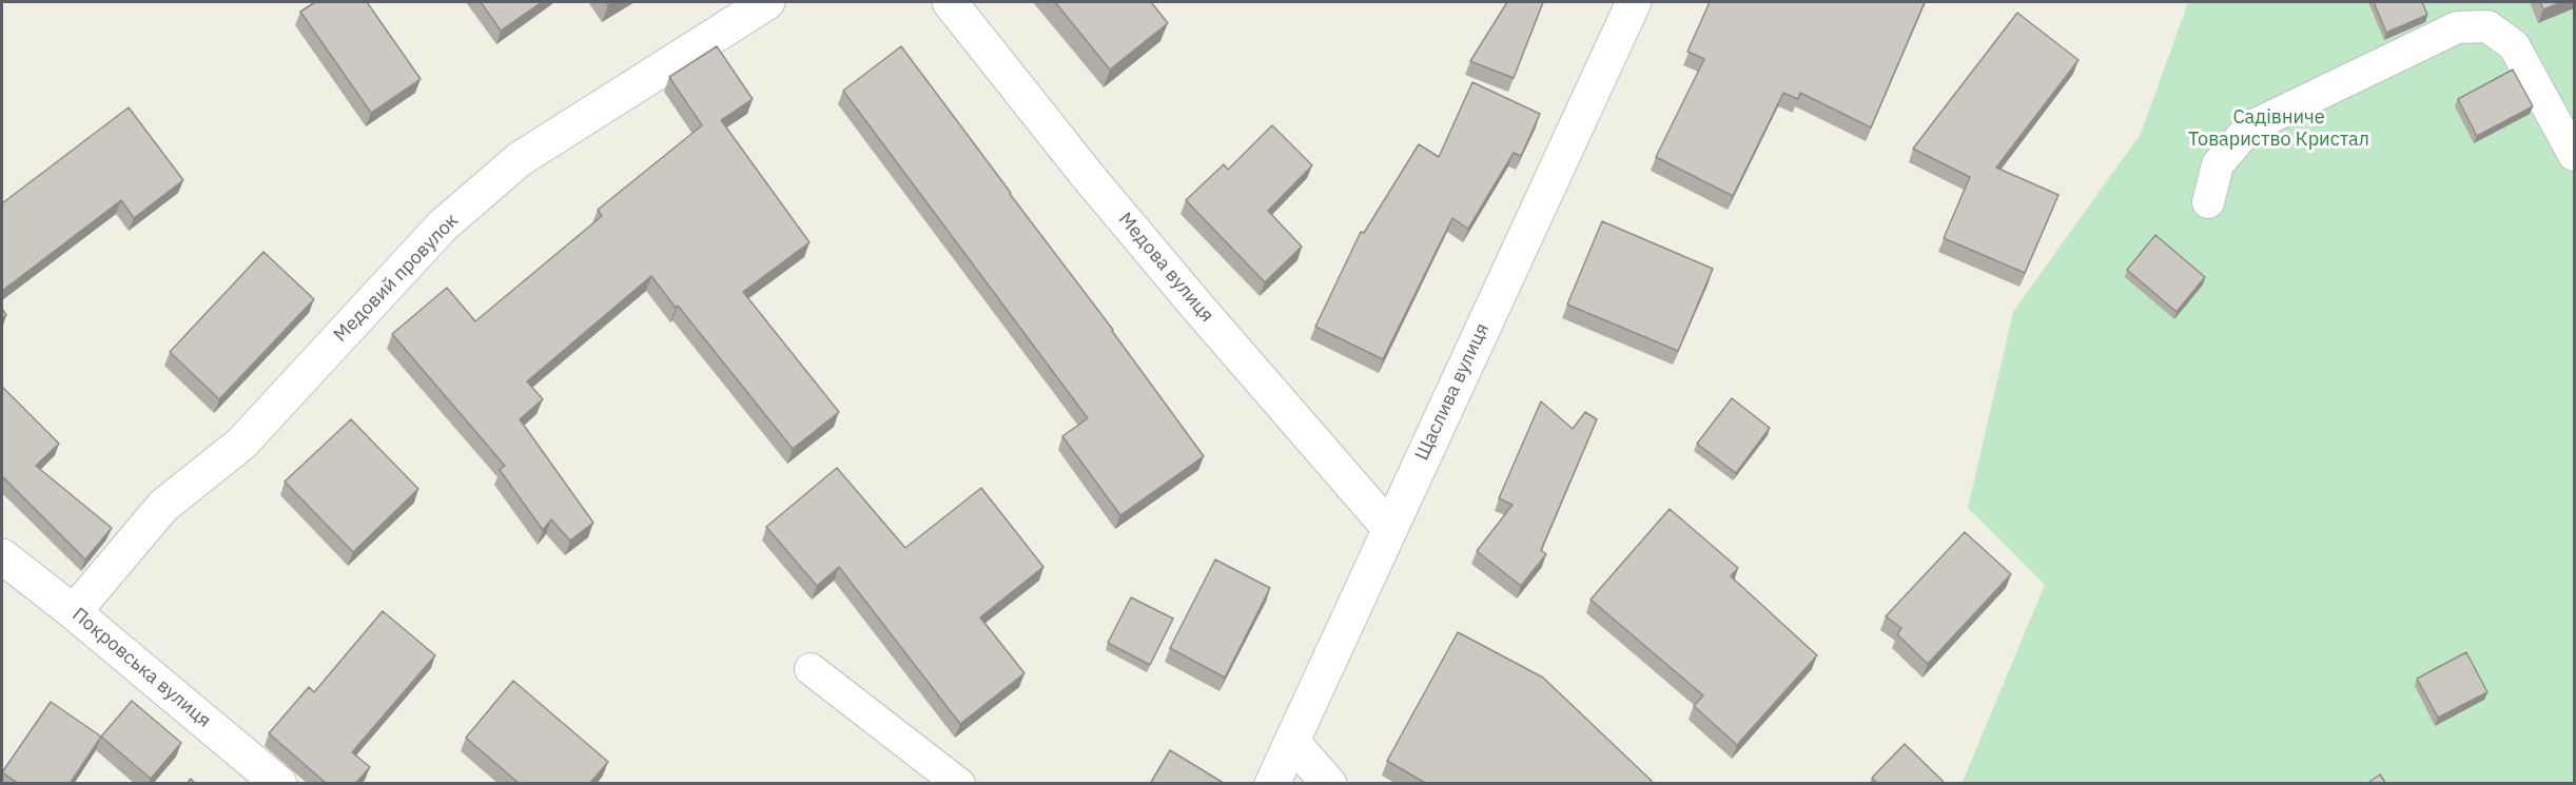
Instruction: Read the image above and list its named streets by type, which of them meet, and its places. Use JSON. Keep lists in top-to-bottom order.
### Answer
{
  "streets": {
    "street": [
      "Медова вулиця",
      "Медовий провулок",
      "Щаслива вулиця",
      "Покровська вулиця"
    ]
  },
  "crossings": [
    ["Медова вулиця", "Щаслива вулиця"],
    ["Медовий провулок", "Покровська вулиця"]
  ],
  "parks": ["Садівниче Товариство Кристал"]
}
